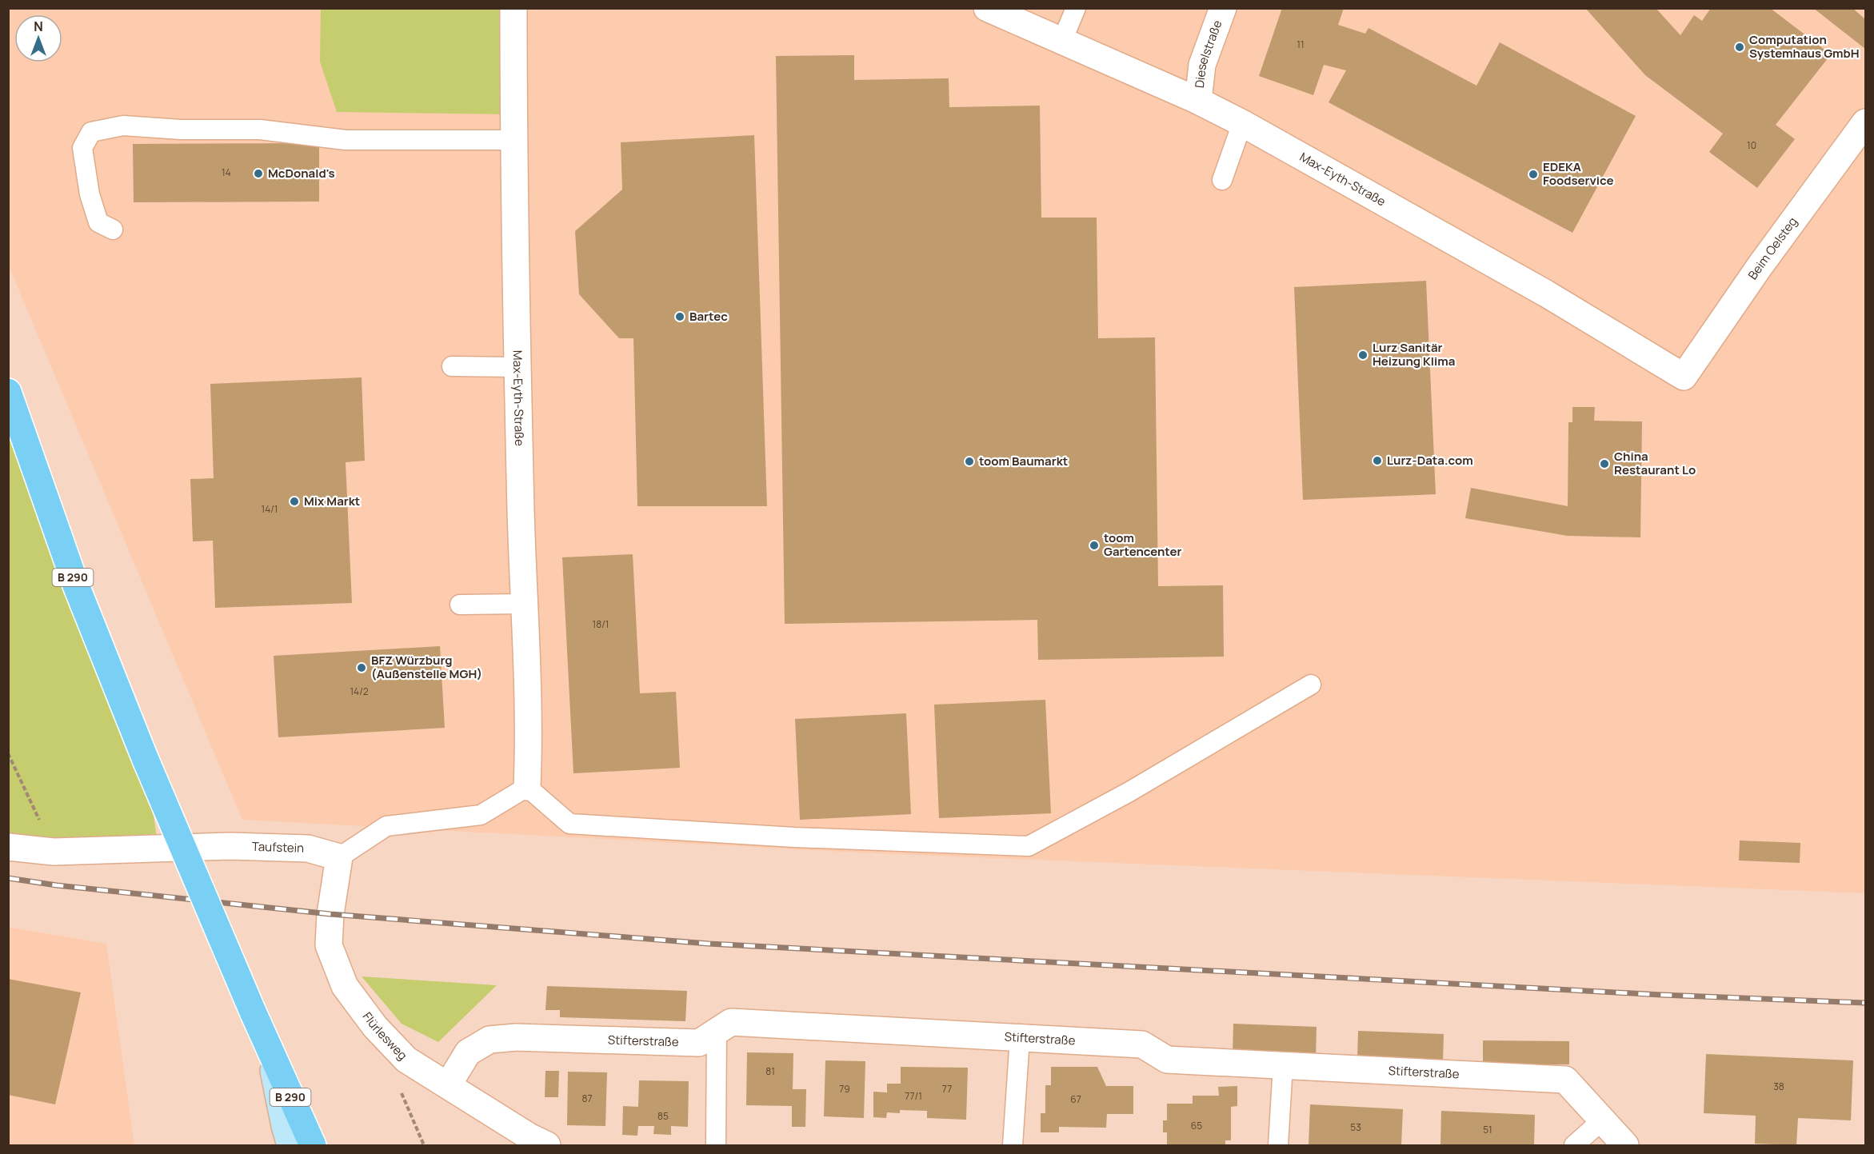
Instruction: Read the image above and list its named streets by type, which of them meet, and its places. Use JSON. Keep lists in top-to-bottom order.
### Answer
{
  "streets": {
    "main road": ["B 290"],
    "street": [
      "Dieselstraße",
      "Max-Eyth-Straße",
      "Beim Oelsteg",
      "Taufstein",
      "Flürlesweg",
      "Stifterstraße"
    ]
  },
  "crossings": [
    ["Dieselstraße", "Max-Eyth-Straße"],
    ["Max-Eyth-Straße", "Beim Oelsteg"],
    ["Taufstein", "Flürlesweg"],
    ["Flürlesweg", "Stifterstraße"]
  ],
  "places": [
    "Computation Systemhaus GmbH",
    "McDonald's",
    "EDEKA Foodservice",
    "Bartec",
    "Lurz Sanitär Heizung Klima",
    "Lurz-Data.com",
    "toom Baumarkt",
    "China Restaurant Lo",
    "Mix Markt",
    "toom Gartencenter",
    "BFZ Würzburg (Außenstelle MGH)"
  ],
  "house_numbers": [
    "11",
    "10",
    "14",
    "14/1",
    "18/1",
    "14/2",
    "81",
    "38",
    "79",
    "77",
    "77/1",
    "87",
    "67",
    "85",
    "65",
    "53",
    "51"
  ],
  "north": "top"
}
